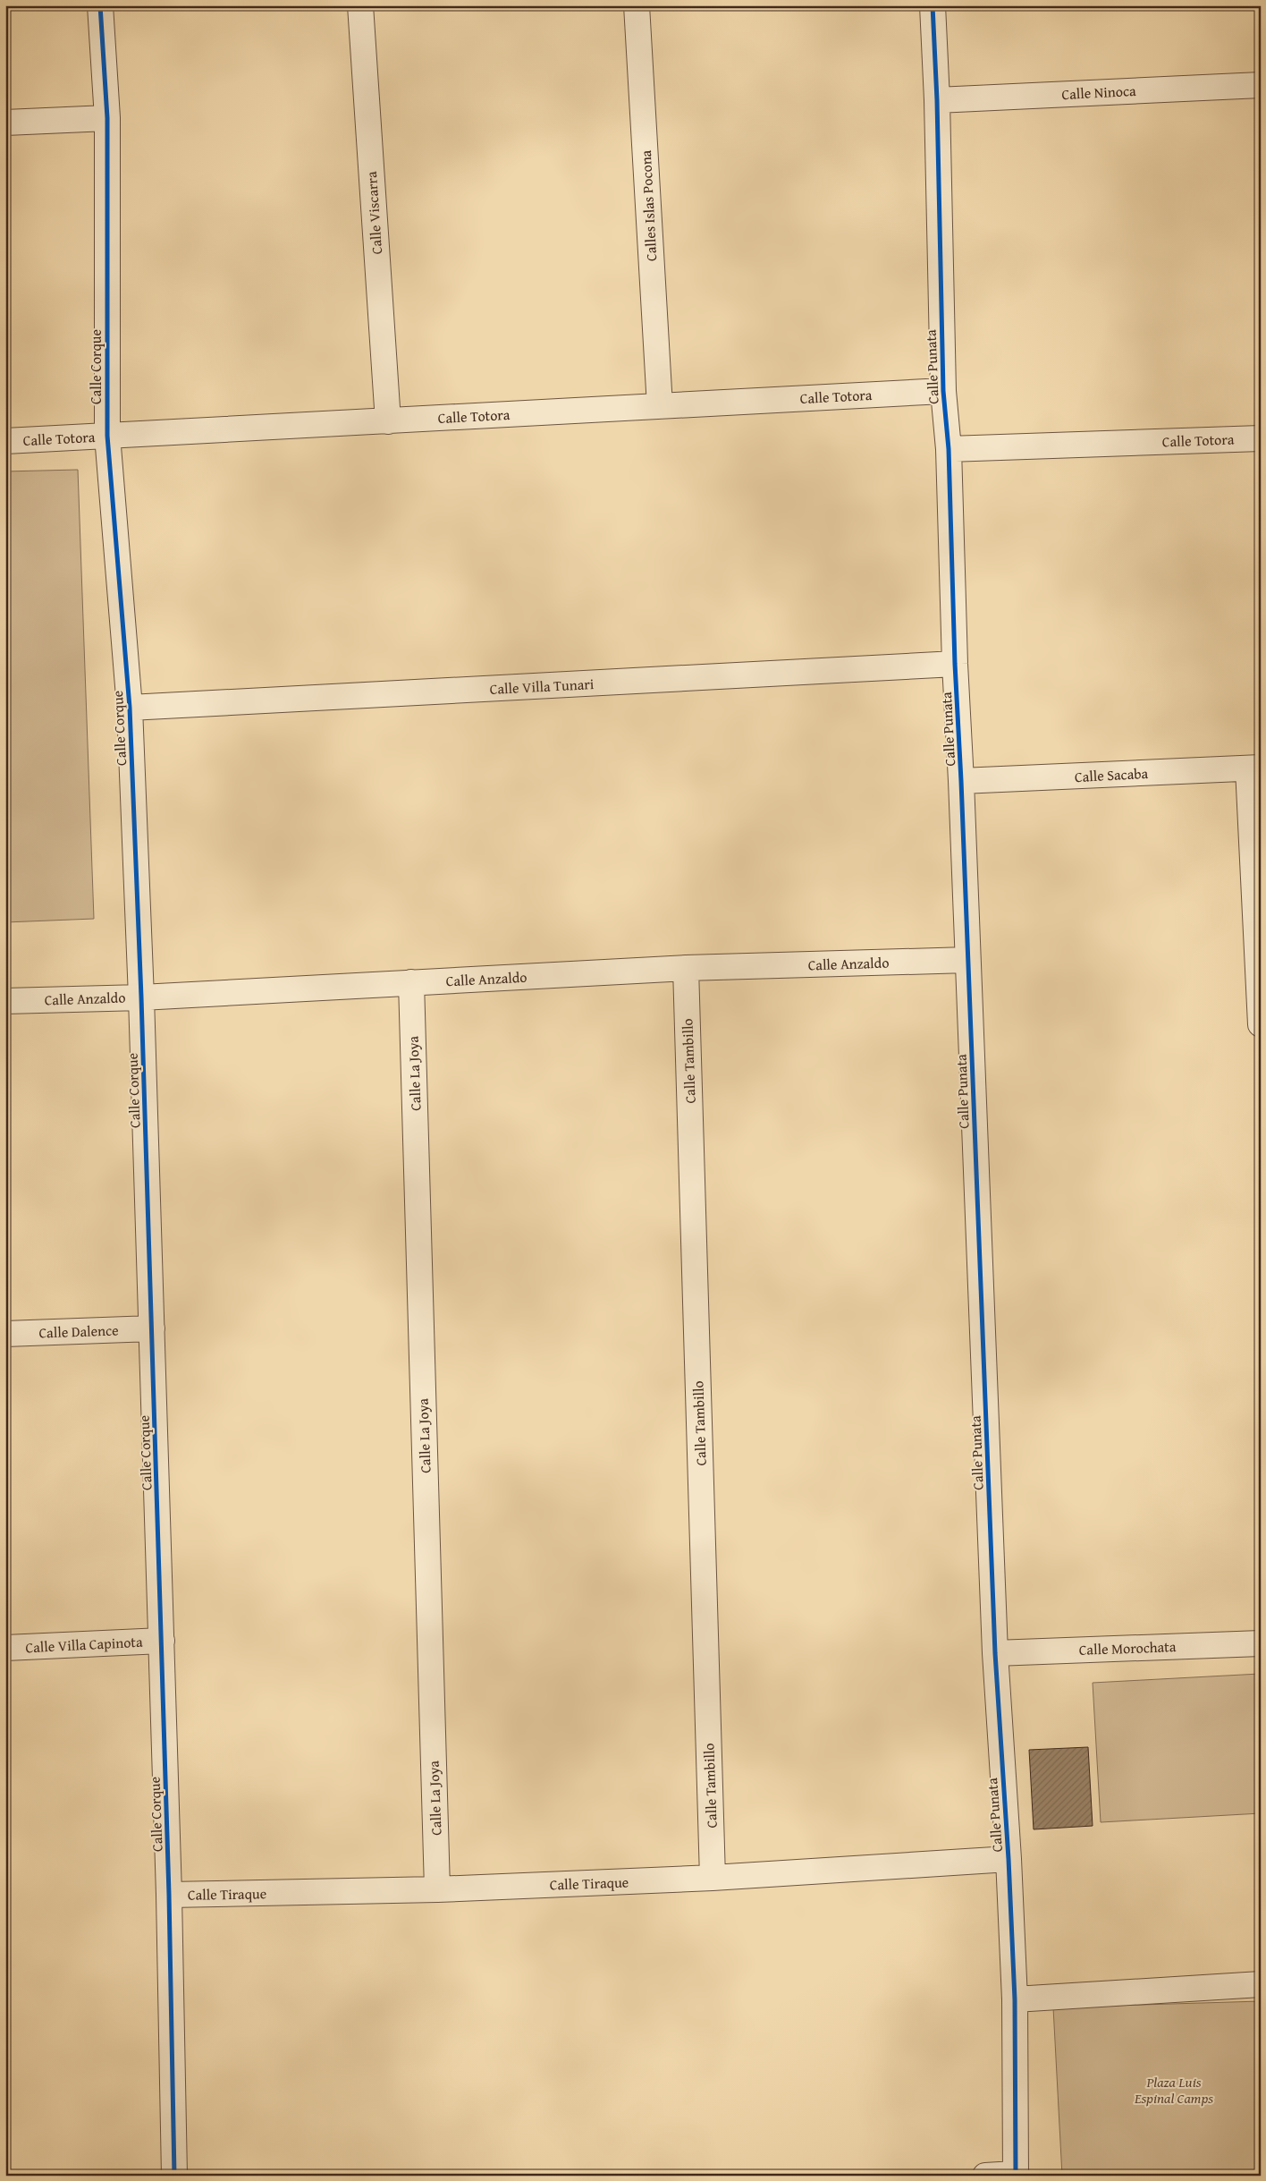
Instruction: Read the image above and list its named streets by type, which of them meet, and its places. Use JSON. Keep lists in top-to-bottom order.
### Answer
{
  "streets": {
    "street": [
      "Calle Ninoca",
      "Calles Islas Pocona",
      "Calle Viscarra",
      "Calle Corque",
      "Calle Punata",
      "Calle Totora",
      "Calle Villa Tunari",
      "Calle Sacaba",
      "Calle Anzaldo",
      "Calle Tambillo",
      "Calle La Joya",
      "Calle Dalence",
      "Calle Villa Capinota",
      "Calle Morochata",
      "Calle Tiraque"
    ]
  },
  "crossings": [
    ["Calle Ninoca", "Calle Punata"],
    ["Calles Islas Pocona", "Calle Totora"],
    ["Calle Viscarra", "Calle Totora"],
    ["Calle Corque", "Calle Totora"],
    ["Calle Corque", "Calle Villa Tunari"],
    ["Calle Corque", "Calle Anzaldo"],
    ["Calle Corque", "Calle Dalence"],
    ["Calle Corque", "Calle Villa Capinota"],
    ["Calle Corque", "Calle Tiraque"],
    ["Calle Punata", "Calle Totora"],
    ["Calle Punata", "Calle Villa Tunari"],
    ["Calle Punata", "Calle Sacaba"],
    ["Calle Punata", "Calle Anzaldo"],
    ["Calle Punata", "Calle Morochata"],
    ["Calle Punata", "Calle Tiraque"],
    ["Calle Anzaldo", "Calle Tambillo"],
    ["Calle Anzaldo", "Calle La Joya"],
    ["Calle Tambillo", "Calle Tiraque"],
    ["Calle La Joya", "Calle Tiraque"]
  ],
  "parks": ["Plaza Luis Espinal Camps"]
}
